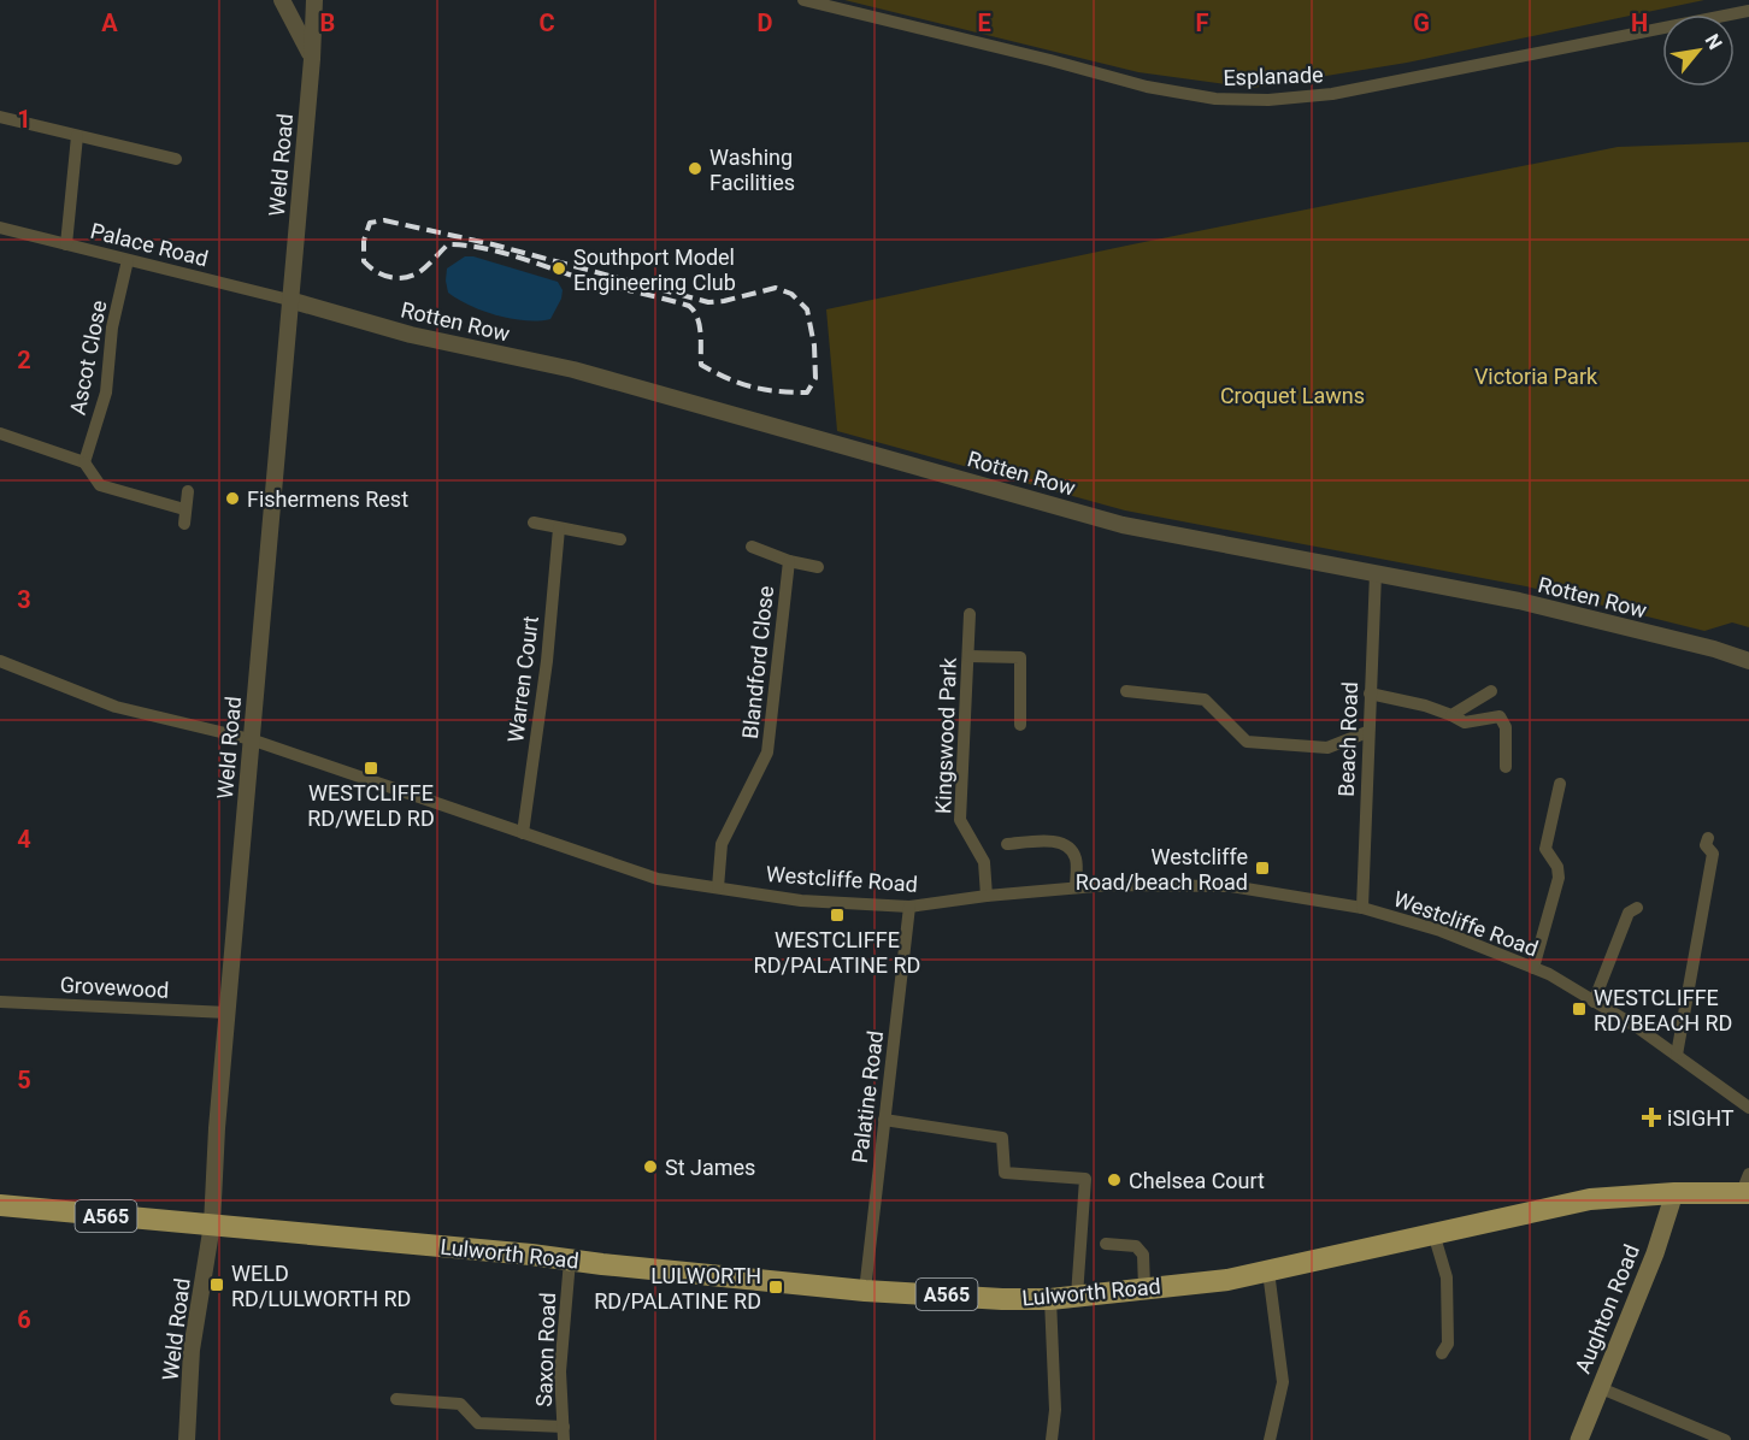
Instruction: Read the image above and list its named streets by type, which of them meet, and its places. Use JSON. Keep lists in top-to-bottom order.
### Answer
{
  "streets": {
    "highway": ["A565", "Lulworth Road"],
    "main road": ["Aughton Road"],
    "street": [
      "Esplanade",
      "Weld Road",
      "Palace Road",
      "Rotten Row",
      "Ascot Close",
      "Blandford Close",
      "Warren Court",
      "Kingswood Park",
      "Beach Road",
      "Westcliffe Road",
      "Grovewood",
      "Palatine Road",
      "Saxon Road"
    ]
  },
  "crossings": [
    ["Weld Road", "Palace Road"],
    ["Weld Road", "Rotten Row"],
    ["Weld Road", "Westcliffe Road"],
    ["Weld Road", "Grovewood"],
    ["Weld Road", "A565"],
    ["Weld Road", "Lulworth Road"],
    ["Palace Road", "Rotten Row"],
    ["Palace Road", "Ascot Close"],
    ["Rotten Row", "Beach Road"],
    ["Blandford Close", "Westcliffe Road"],
    ["Warren Court", "Westcliffe Road"],
    ["Kingswood Park", "Westcliffe Road"],
    ["Beach Road", "Westcliffe Road"],
    ["Westcliffe Road", "Palatine Road"],
    ["Palatine Road", "Lulworth Road"],
    ["A565", "Lulworth Road"],
    ["Lulworth Road", "Aughton Road"],
    ["Lulworth Road", "Saxon Road"]
  ],
  "parks": ["Victoria Park", "Croquet Lawns"],
  "places": {
    "other": [
      "Washing Facilities",
      "Southport Model Engineering Club",
      "Fishermens Rest",
      "St James",
      "Chelsea Court"
    ],
    "transit": [
      "WESTCLIFFE RD/WELD RD",
      "Westcliffe Road/beach Road",
      "WESTCLIFFE RD/PALATINE RD",
      "WESTCLIFFE RD/BEACH RD",
      "WELD RD/LULWORTH RD",
      "LULWORTH RD/PALATINE RD"
    ],
    "health": ["iSIGHT"]
  },
  "north": "top right",
  "grid": {
    "columns": [
      "A",
      "B",
      "C",
      "D",
      "E",
      "F",
      "G",
      "H"
    ],
    "rows": [
      "1",
      "2",
      "3",
      "4",
      "5",
      "6"
    ]
  }
}
